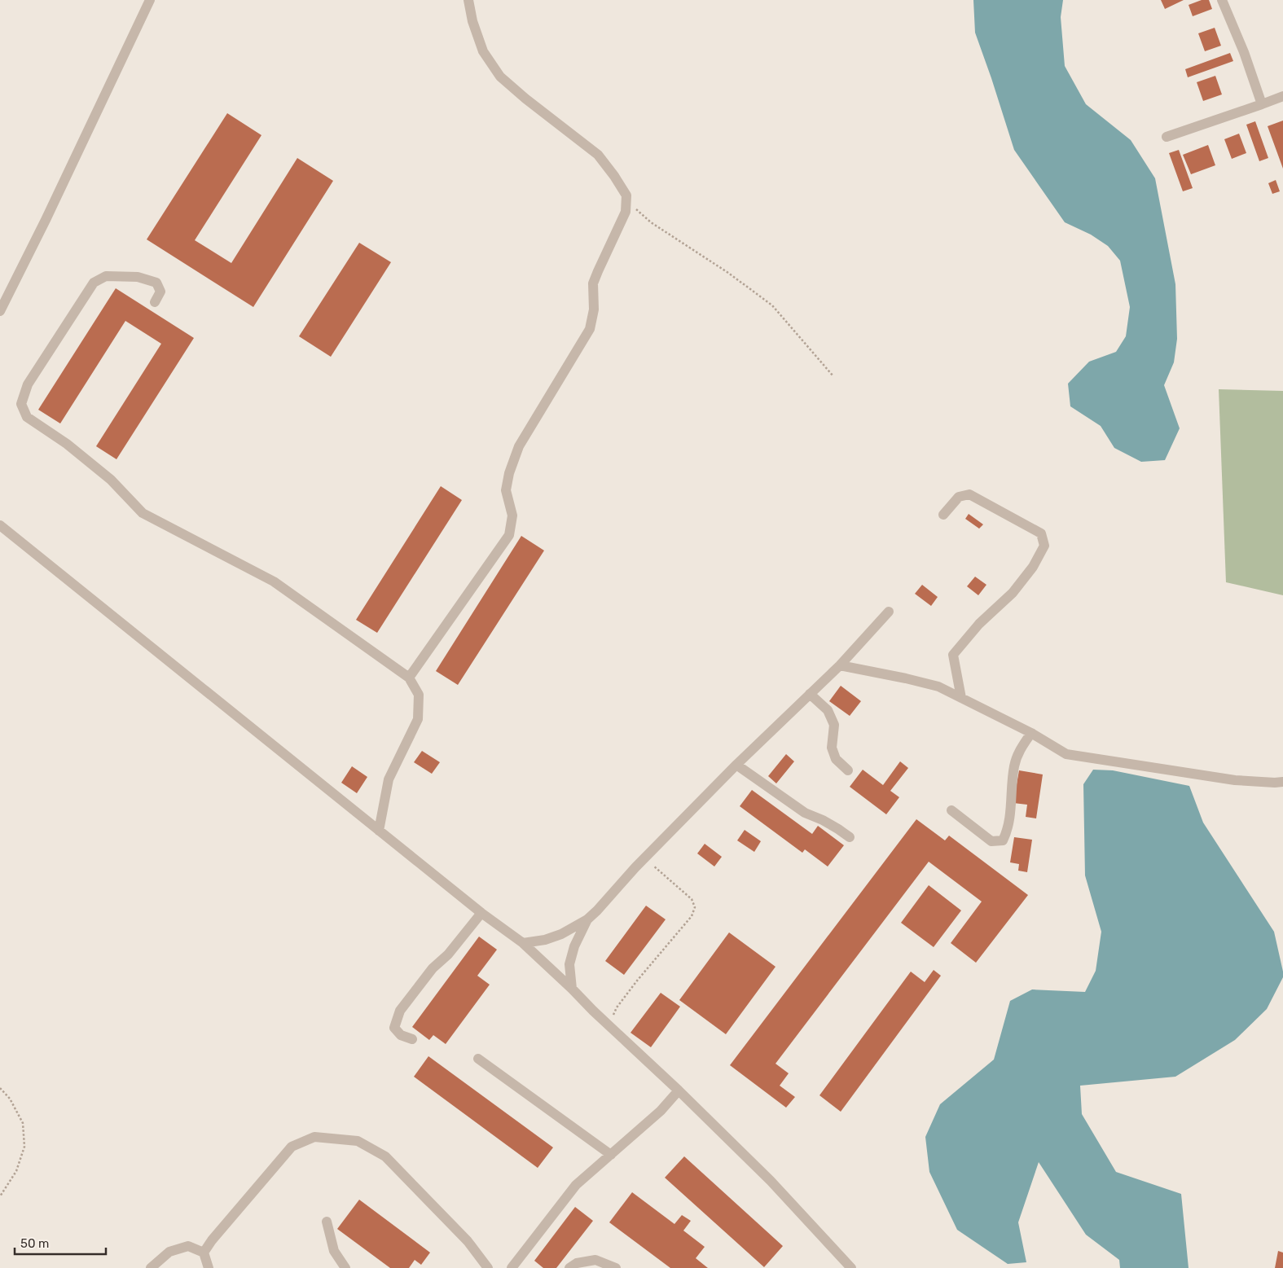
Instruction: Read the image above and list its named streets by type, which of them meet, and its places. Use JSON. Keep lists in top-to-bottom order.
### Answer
{
  "scale_bar": "50 m"
}
